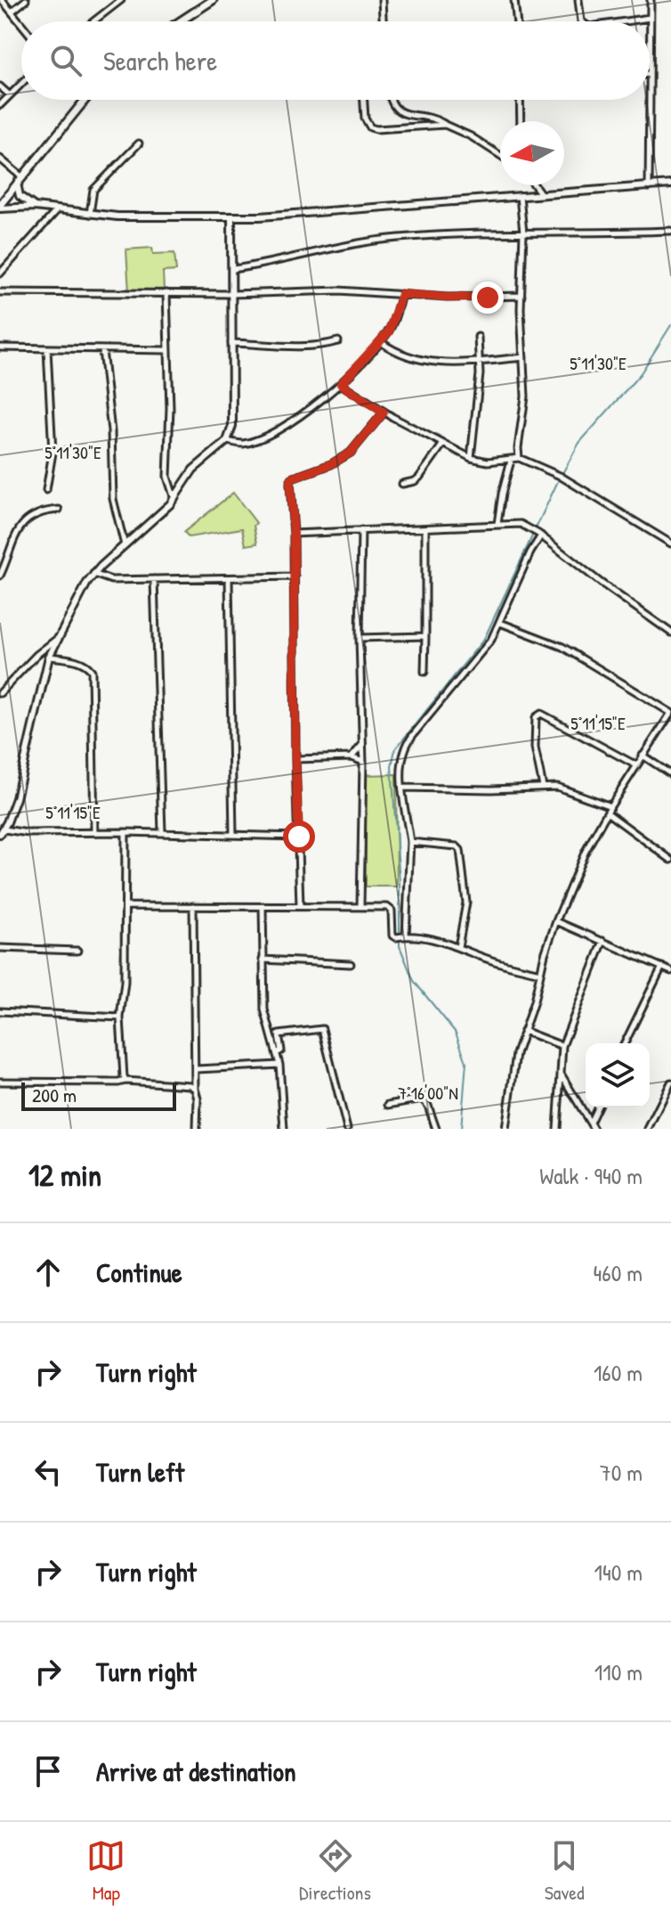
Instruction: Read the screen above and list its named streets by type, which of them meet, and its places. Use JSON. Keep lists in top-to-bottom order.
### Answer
{
  "scale_bar": "200 m",
  "north": "left",
  "page": {
    "search": "Search here",
    "scale": "200 m",
    "heading": ["12 min", "Walk · 940 m"],
    "list": [
      ["Continue", "460 m"],
      ["Turn right", "160 m"],
      ["Turn left", "70 m"],
      ["Turn right", "140 m"],
      ["Turn right", "110 m"],
      "Arrive at destination"
    ],
    "nav": ["Map", "Directions", "Saved"]
  },
  "coordinates": ["5°11'30\"E", "5°11'15\"E", "7°16'00\"N"]
}
